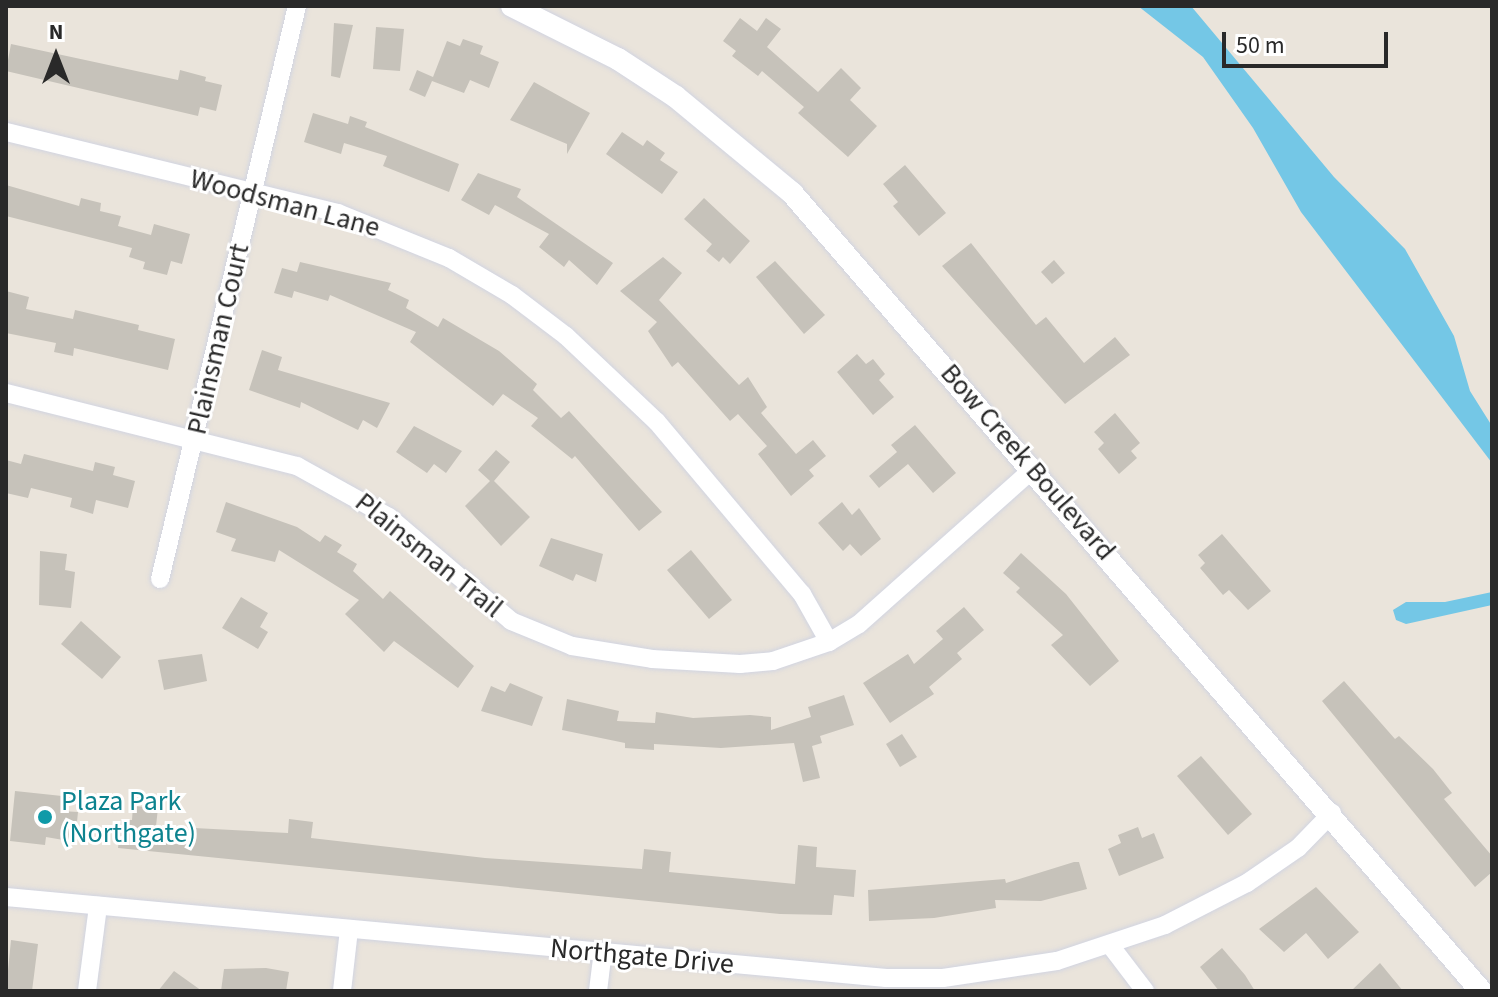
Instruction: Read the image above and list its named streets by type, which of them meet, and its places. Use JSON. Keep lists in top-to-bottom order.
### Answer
{
  "streets": {
    "street": [
      "Woodsman Lane",
      "Plainsman Court",
      "Bow Creek Boulevard",
      "Plainsman Trail",
      "Northgate Drive"
    ]
  },
  "crossings": [
    ["Woodsman Lane", "Plainsman Court"],
    ["Woodsman Lane", "Plainsman Trail"],
    ["Plainsman Court", "Plainsman Trail"],
    ["Bow Creek Boulevard", "Plainsman Trail"],
    ["Bow Creek Boulevard", "Northgate Drive"]
  ],
  "places": ["Plaza Park (Northgate)"],
  "scale_bar": "50 m",
  "north": "top"
}
